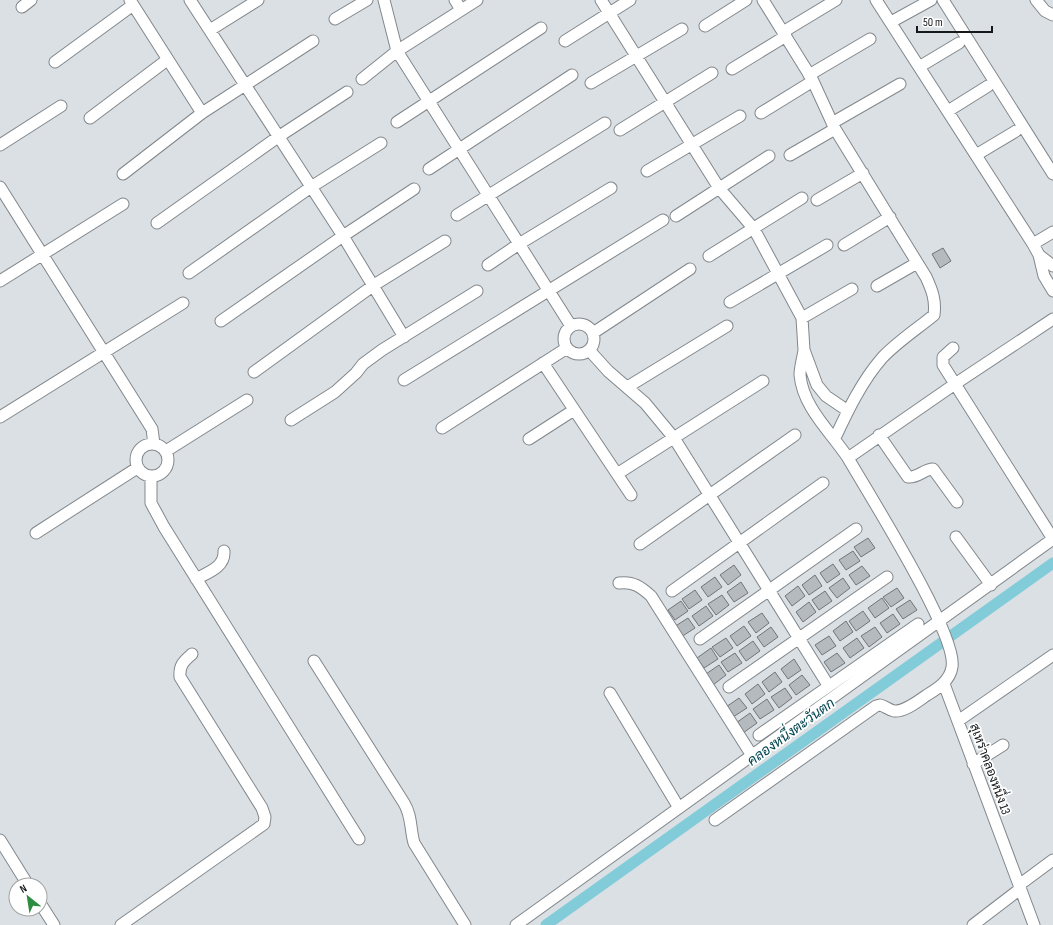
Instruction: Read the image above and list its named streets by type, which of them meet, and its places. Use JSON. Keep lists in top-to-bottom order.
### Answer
{
  "streets": {
    "street": ["สุเหร่าคลองหนึ่ง 13"]
  },
  "water": ["คลองหนึ่งตะวันตก"],
  "scale_bar": "50 m",
  "north": "top left"
}
